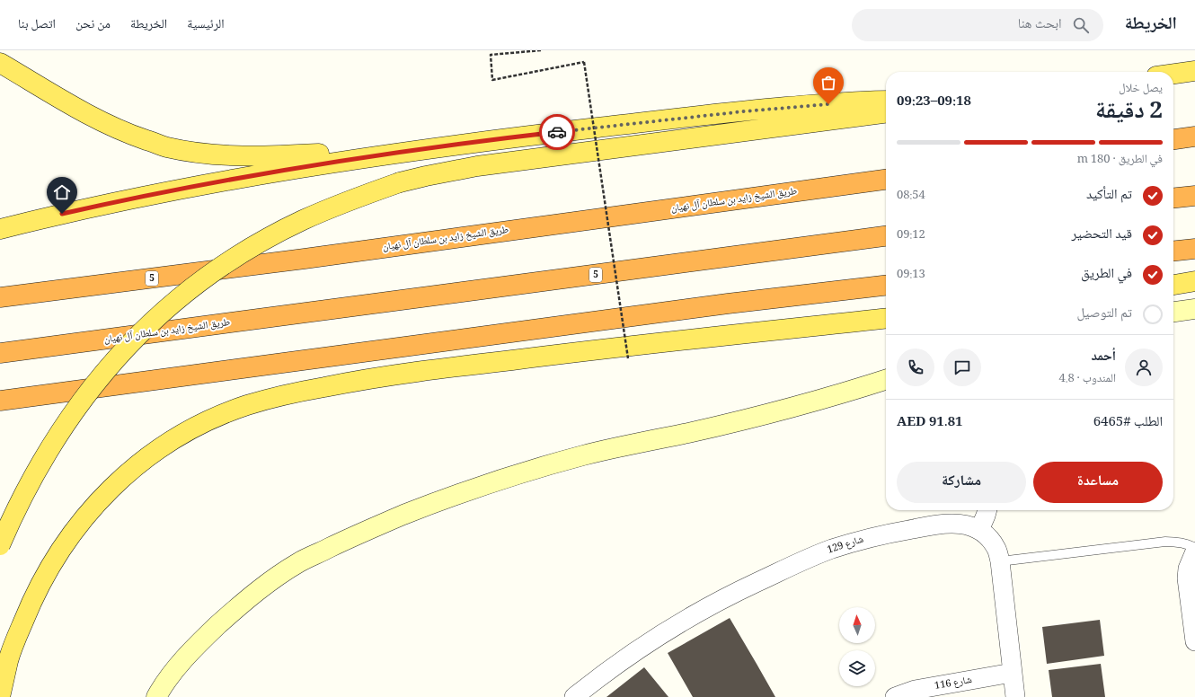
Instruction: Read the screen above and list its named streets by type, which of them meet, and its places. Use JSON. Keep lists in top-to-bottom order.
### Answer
{
  "streets": {
    "highway": ["طريق الشيخ زايد بن سلطان آل نهيان", "5"],
    "street": ["شارع 129", "شارع 116"]
  },
  "crossings": [
    ["شارع 129", "شارع 116"]
  ],
  "north": "top",
  "page": {
    "header": "الخريطة",
    "search": "ابحث هنا",
    "nav": [
      "الرئيسية",
      "الخريطة",
      "من نحن",
      "اتصل بنا"
    ],
    "heading": ["2 دقيقة", "يصل خلال", "09:18–09:23"],
    "panel": [
      "أحمد",
      "المندوب · 4.8",
      "الطلب #6465",
      "AED 91.81"
    ],
    "bar": "في الطريق · 180 m",
    "list": [
      ["تم التأكيد", "08:54"],
      ["قيد التحضير", "09:12"],
      ["في الطريق", "09:13"],
      "تم التوصيل"
    ],
    "buttons": ["مساعدة", "مشاركة"]
  }
}
